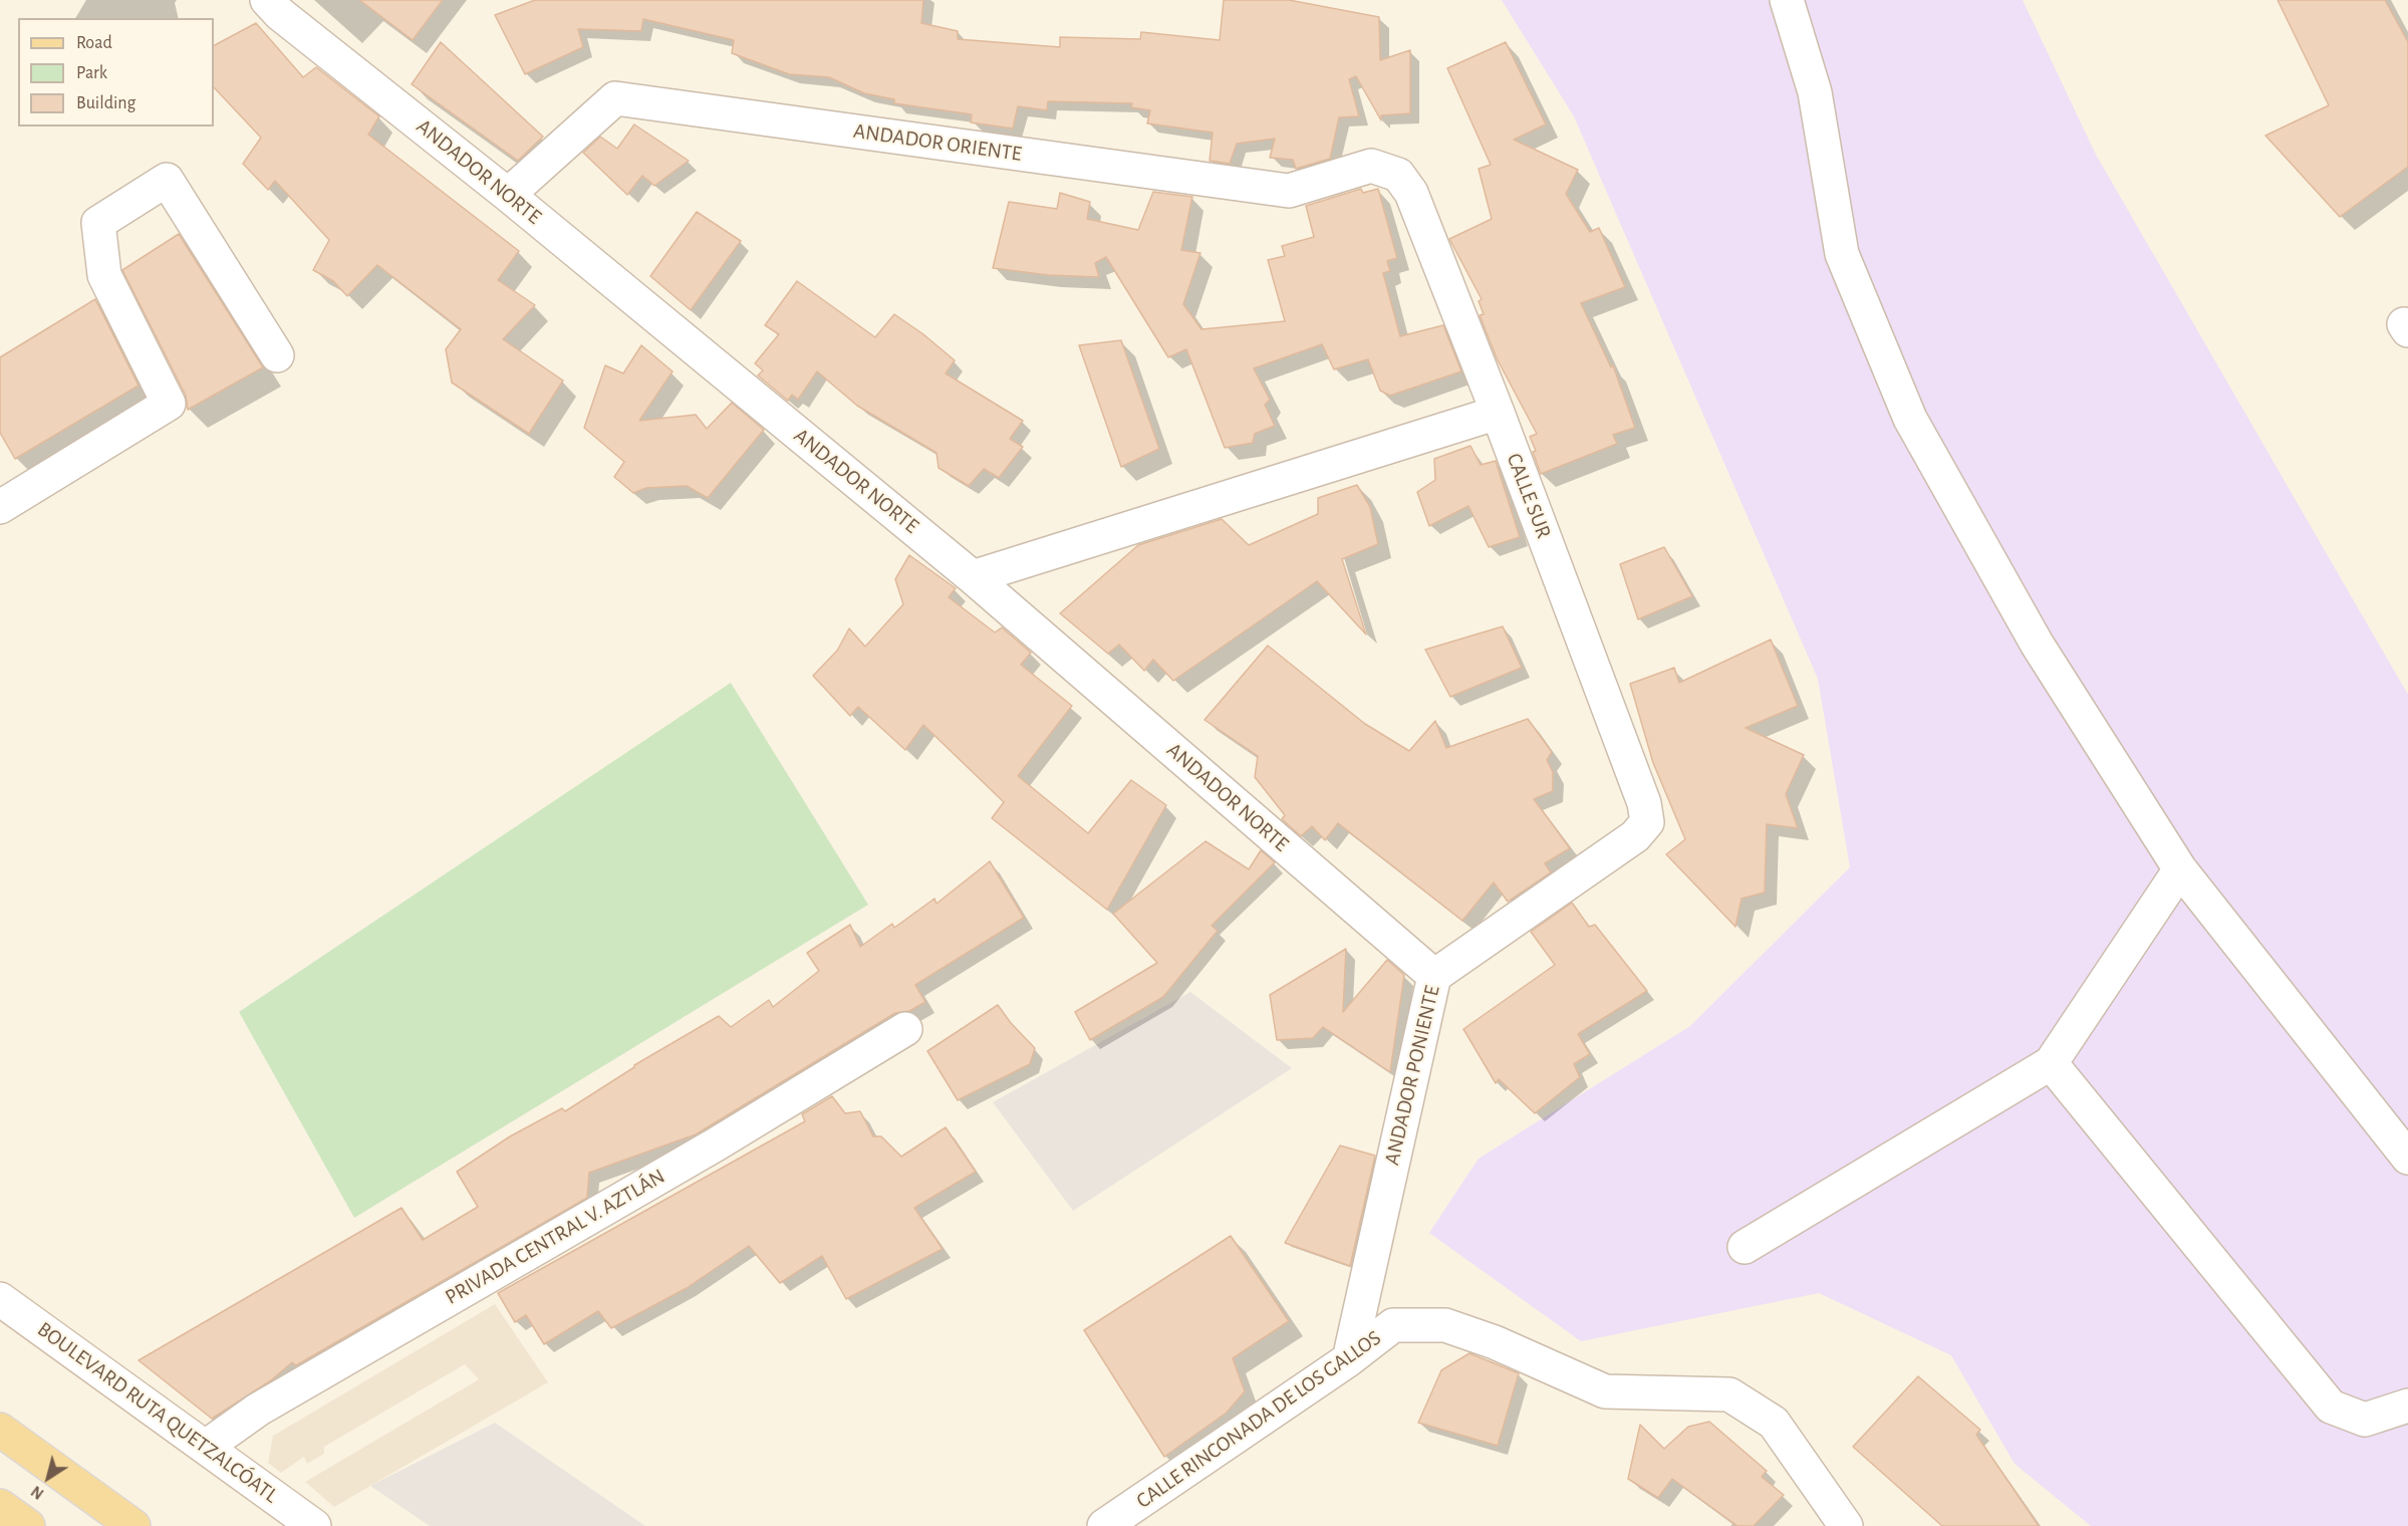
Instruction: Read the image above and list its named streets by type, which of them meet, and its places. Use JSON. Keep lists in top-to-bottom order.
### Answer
{
  "streets": {
    "street": [
      "ANDADOR ORIENTE",
      "ANDADOR NORTE",
      "CALLE SUR",
      "ANDADOR PONIENTE",
      "PRIVADA CENTRAL V. AZTLÁN",
      "BOULEVARD RUTA QUETZALCÓATL",
      "CALLE RINCONADA DE LOS GALLOS"
    ]
  },
  "crossings": [
    ["ANDADOR ORIENTE", "ANDADOR NORTE"],
    ["ANDADOR ORIENTE", "CALLE SUR"],
    ["ANDADOR NORTE", "ANDADOR PONIENTE"],
    ["CALLE SUR", "ANDADOR PONIENTE"],
    ["ANDADOR PONIENTE", "CALLE RINCONADA DE LOS GALLOS"],
    ["PRIVADA CENTRAL V. AZTLÁN", "BOULEVARD RUTA QUETZALCÓATL"]
  ],
  "legend": ["Road", "Park", "Building"],
  "north": "bottom left"
}
